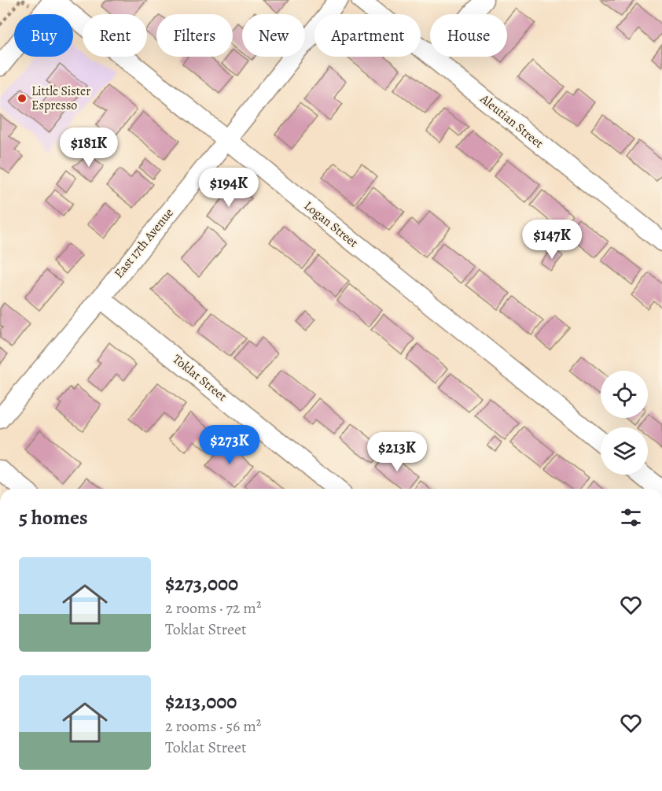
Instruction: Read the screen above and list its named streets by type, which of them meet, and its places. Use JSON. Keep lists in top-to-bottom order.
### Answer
{
  "streets": {
    "street": [
      "Aleutian Street",
      "Logan Street",
      "East 17th Avenue",
      "Toklat Street"
    ]
  },
  "crossings": [
    ["Logan Street", "East 17th Avenue"],
    ["East 17th Avenue", "Toklat Street"]
  ],
  "places": ["Little Sister Espresso"],
  "page": {
    "chip": [
      "Buy",
      "Rent",
      "Filters",
      "New",
      "Apartment",
      "House"
    ],
    "price": [
      "$181K",
      "$194K",
      "$147K",
      "$273K",
      "$213K"
    ],
    "heading": "5 homes",
    "list": [
      {
        "name": "$273,000",
        "note": "2 rooms · 72 m² · Toklat Street"
      },
      {
        "name": "$213,000",
        "note": "2 rooms · 56 m² · Toklat Street"
      }
    ]
  }
}
